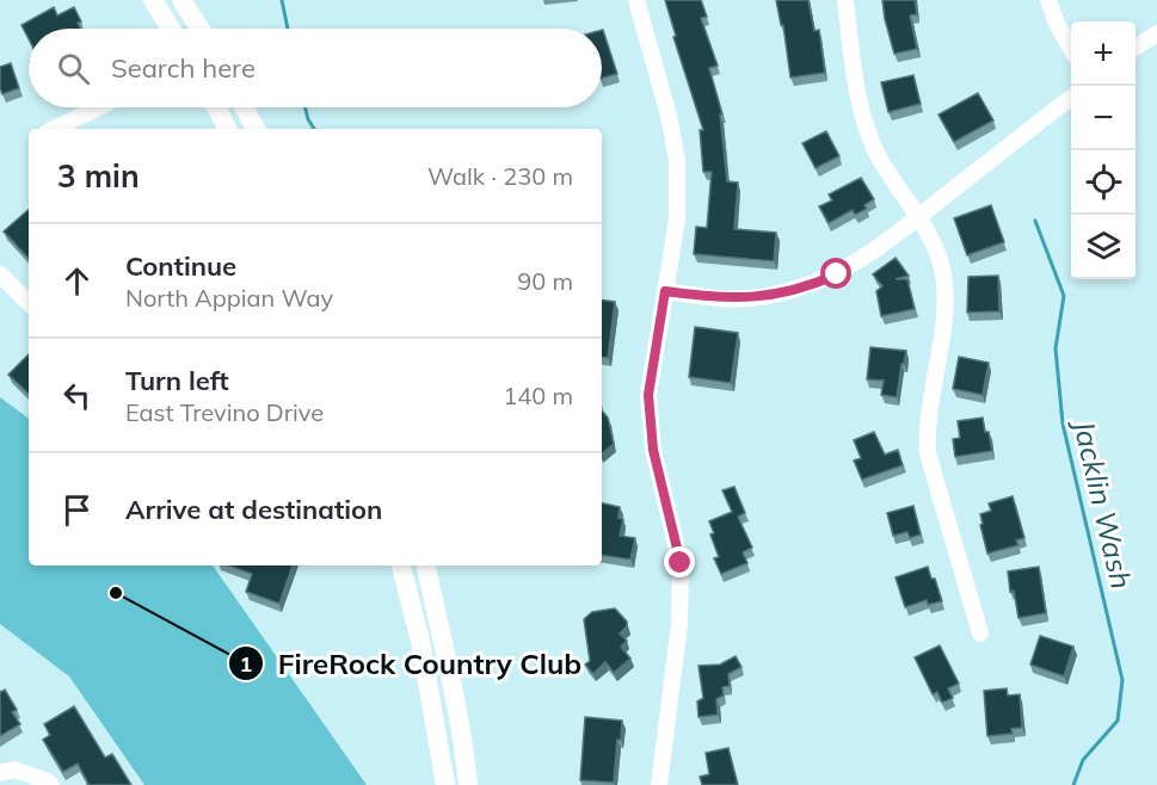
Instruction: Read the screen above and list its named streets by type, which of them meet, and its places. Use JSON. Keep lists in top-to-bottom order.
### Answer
{
  "water": ["Jacklin Wash"],
  "places": ["FireRock Country Club"],
  "page": {
    "map_buttons": ["+", "−"],
    "search": "Search here",
    "heading": ["3 min", "Walk · 230 m"],
    "list": [
      ["Continue", "North Appian Way", "90 m"],
      ["Turn left", "East Trevino Drive", "140 m"],
      "Arrive at destination"
    ]
  }
}
